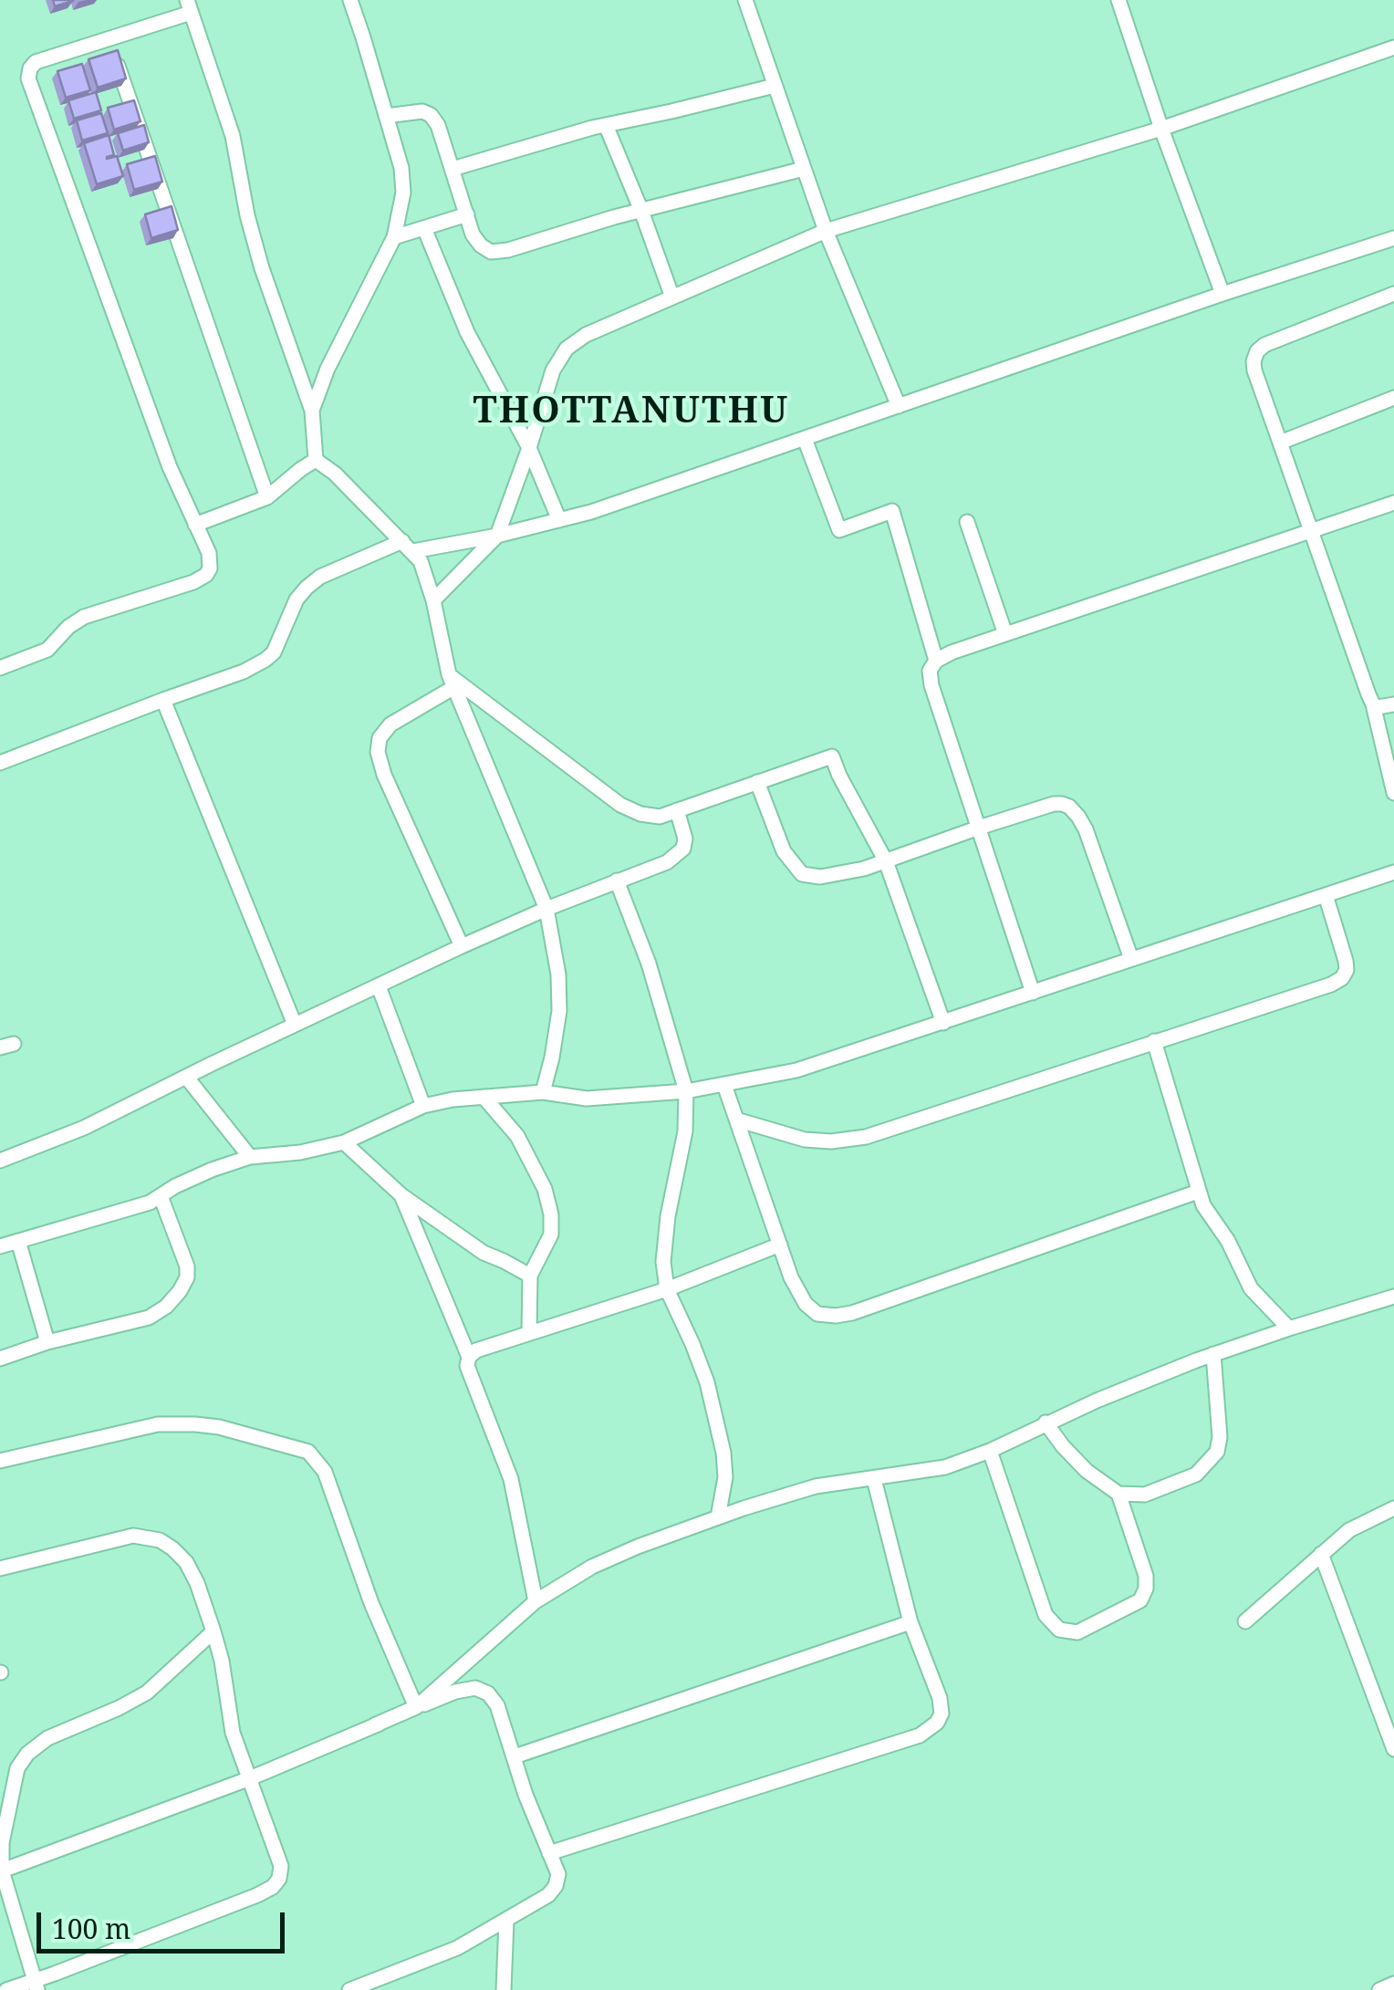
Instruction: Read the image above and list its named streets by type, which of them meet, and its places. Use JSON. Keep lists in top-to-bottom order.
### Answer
{
  "districts": ["THOTTANUTHU"],
  "scale_bar": "100 m"
}
